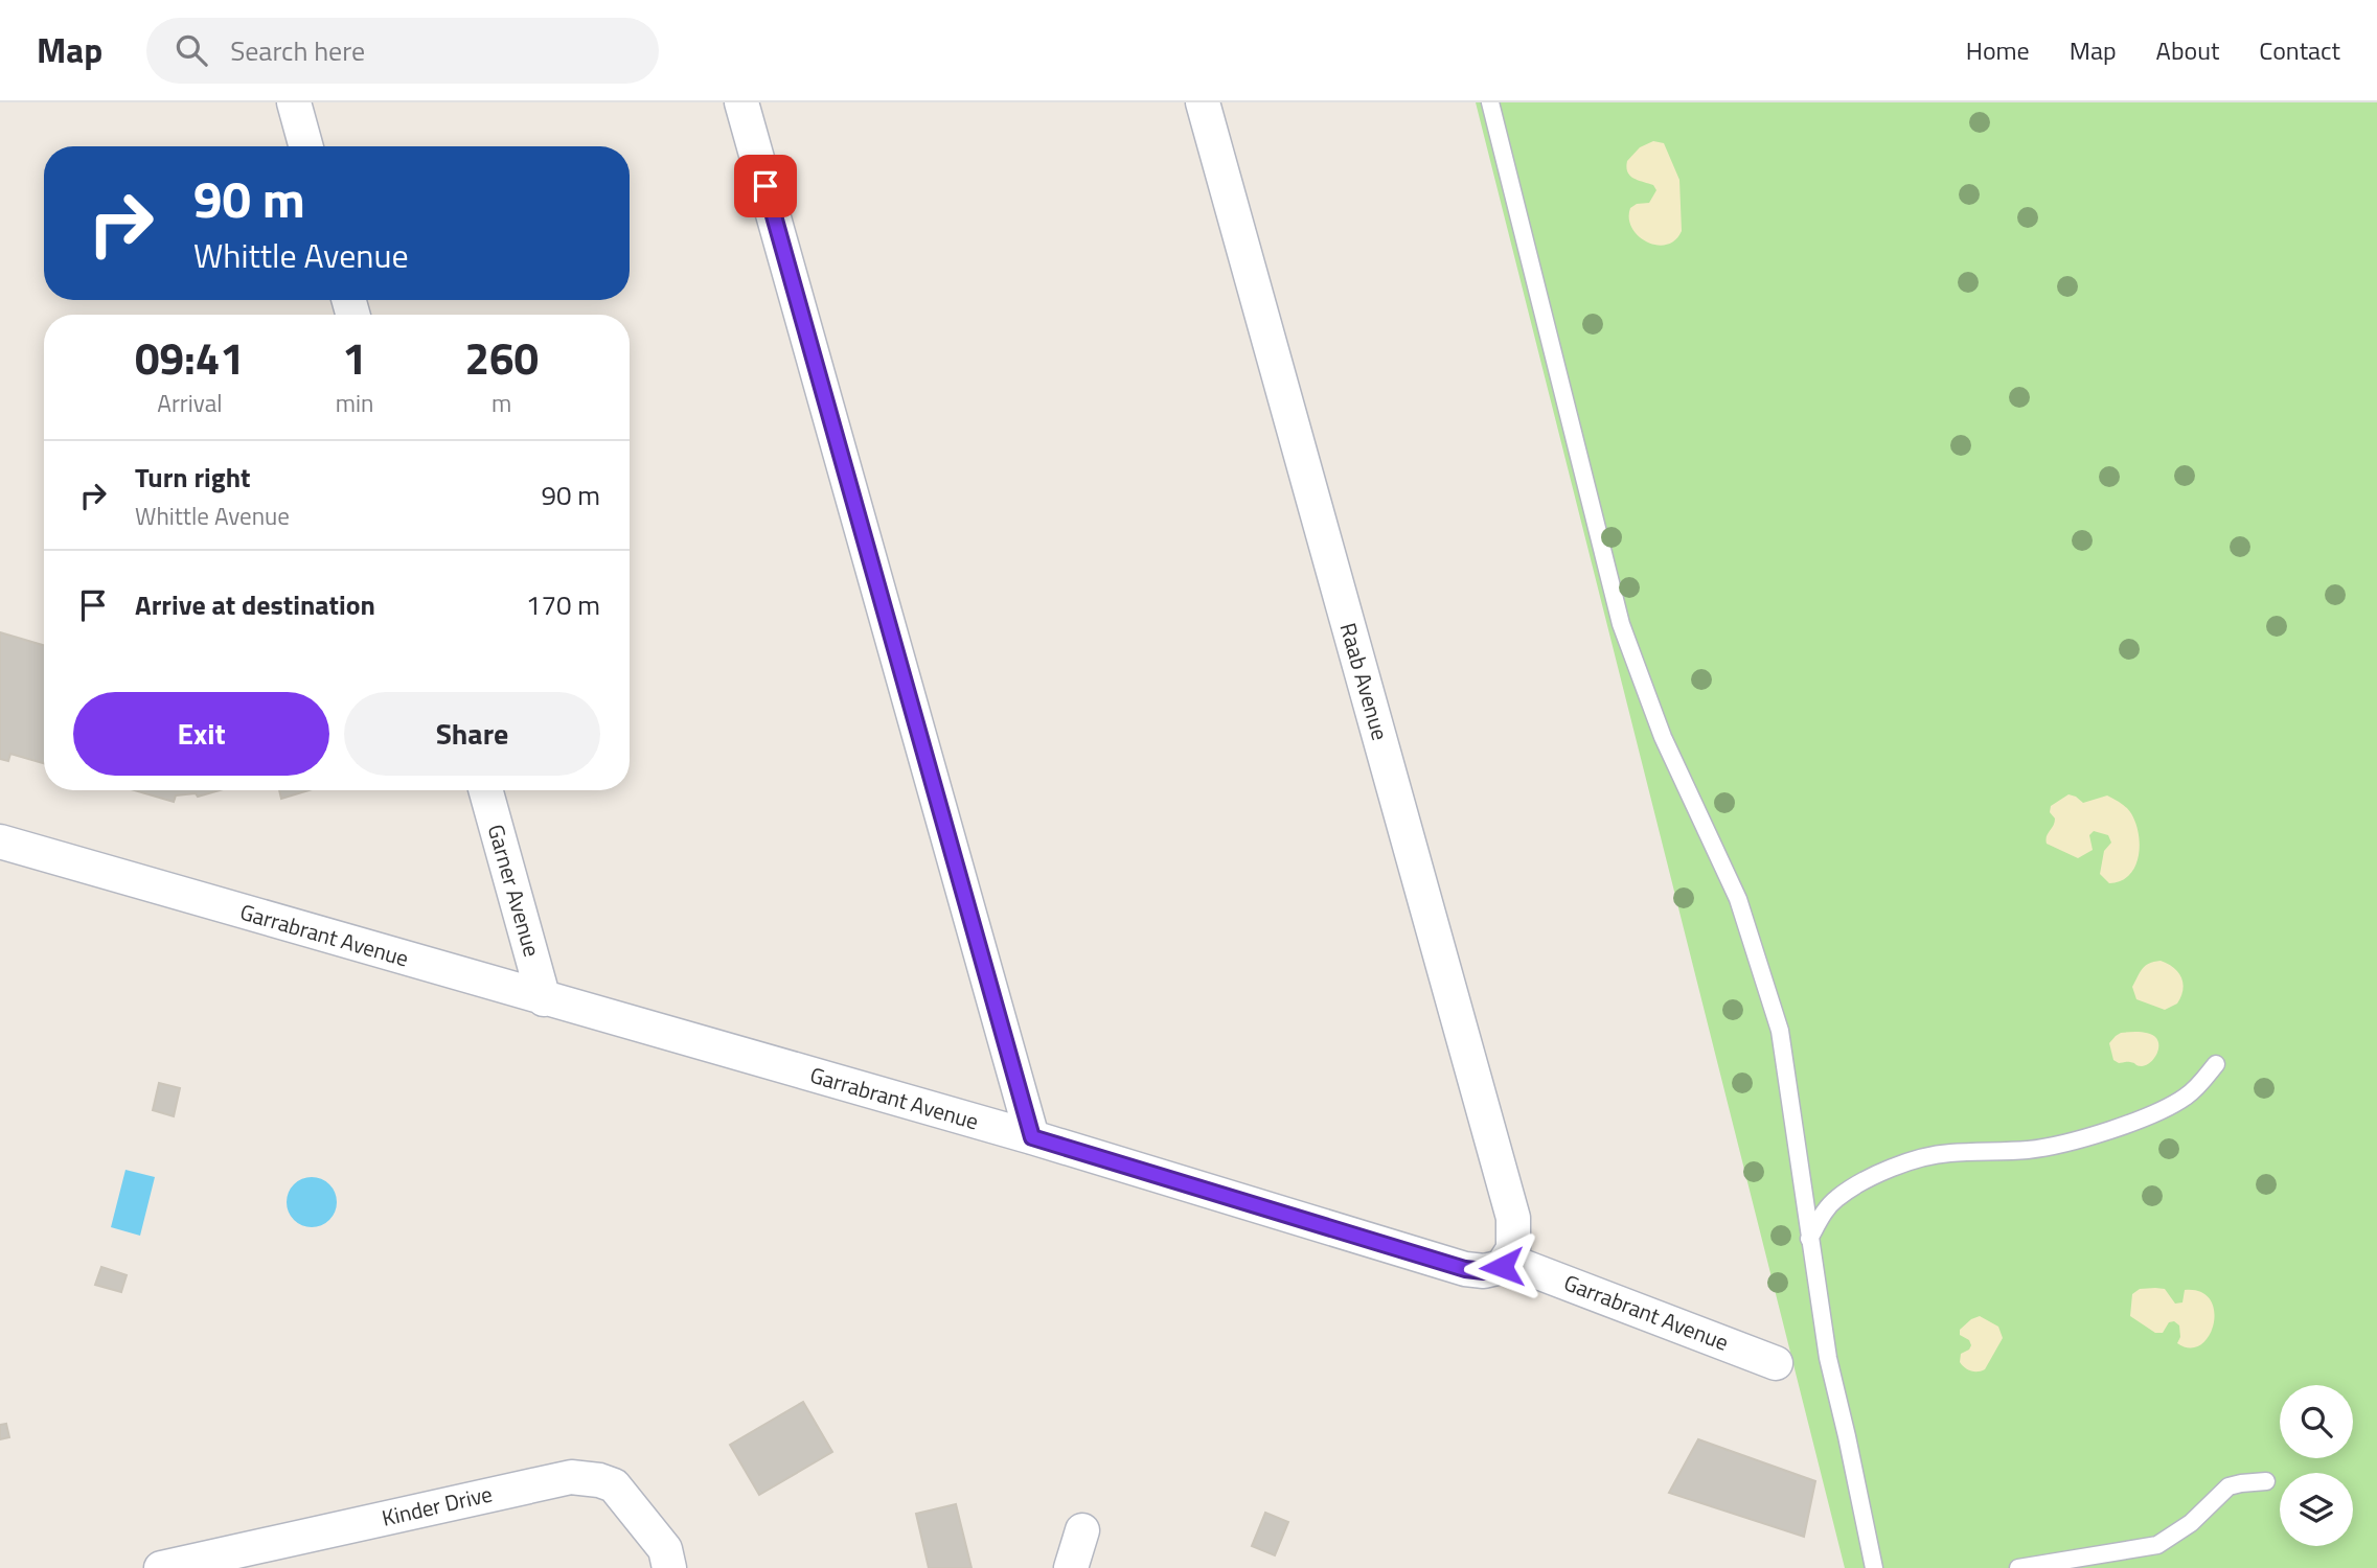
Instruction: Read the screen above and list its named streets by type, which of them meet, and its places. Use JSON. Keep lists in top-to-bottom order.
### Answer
{
  "streets": {
    "street": [
      "Raab Avenue",
      "Garner Avenue",
      "Garrabrant Avenue",
      "Kinder Drive"
    ]
  },
  "crossings": [
    ["Raab Avenue", "Garrabrant Avenue"],
    ["Garner Avenue", "Garrabrant Avenue"]
  ],
  "page": {
    "header": "Map",
    "search": "Search here",
    "nav": [
      "Home",
      "Map",
      "About",
      "Contact"
    ],
    "turn": ["90 m", "Whittle Avenue"],
    "eta": [
      "09:41",
      "Arrival",
      "1",
      "min",
      "260",
      "m"
    ],
    "list": [
      {
        "name": "Turn right",
        "note": "Whittle Avenue",
        "value": "90 m"
      },
      {
        "name": "Arrive at destination",
        "value": "170 m"
      }
    ],
    "buttons": ["Exit", "Share"]
  }
}
